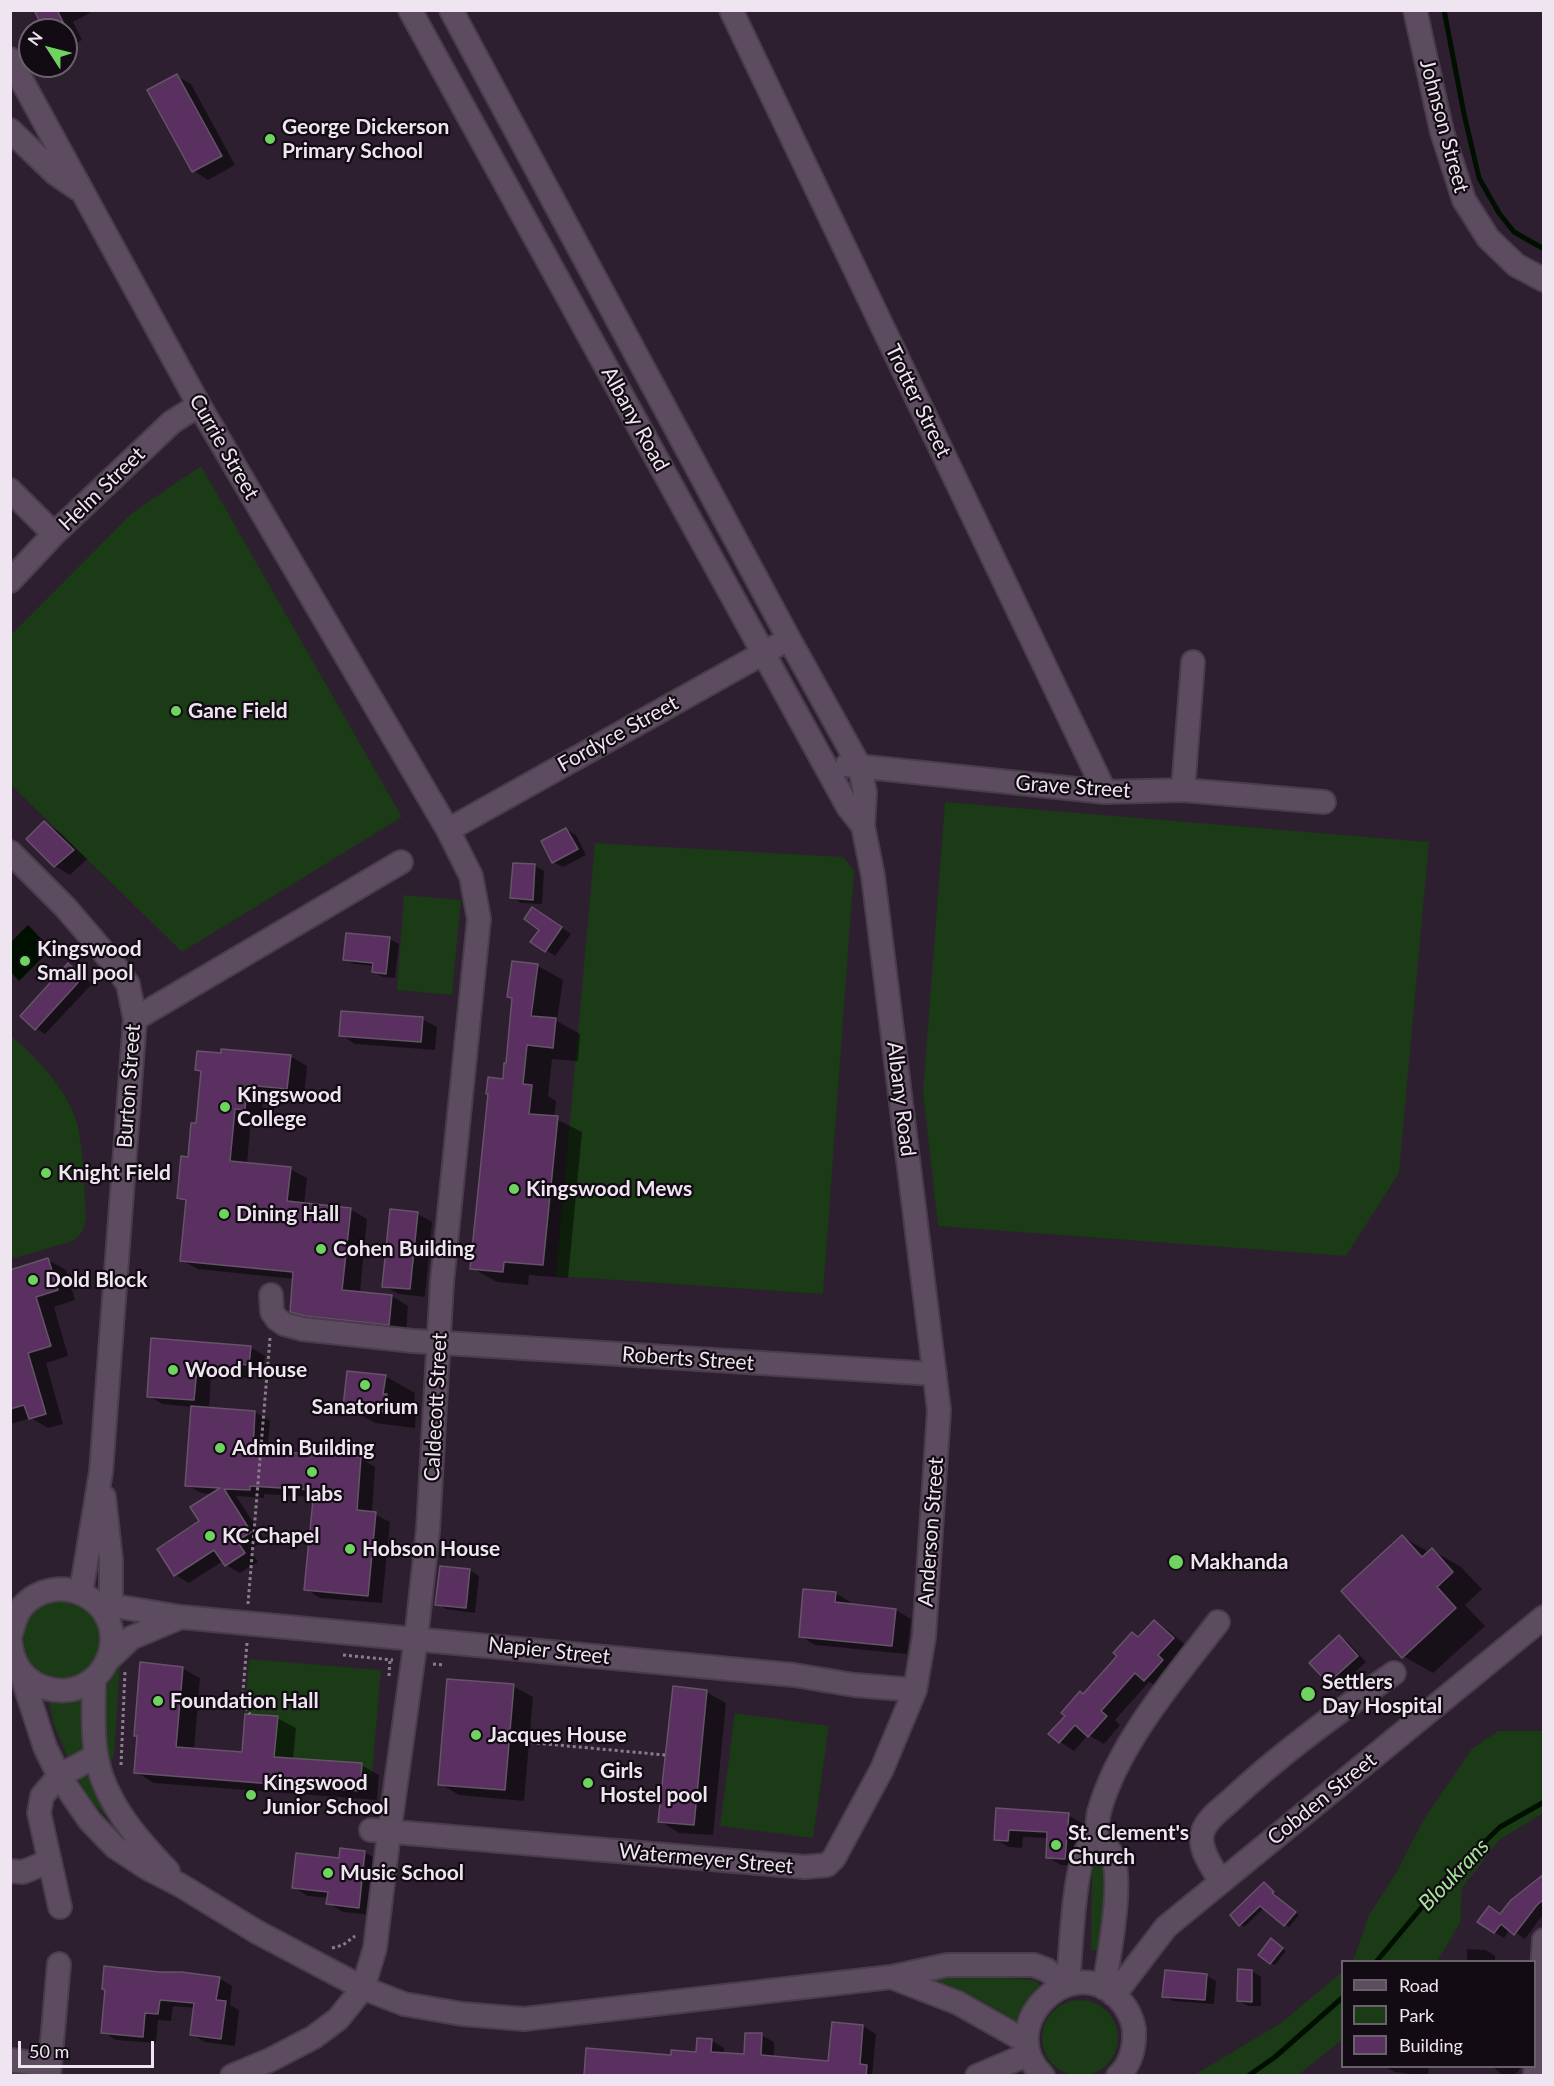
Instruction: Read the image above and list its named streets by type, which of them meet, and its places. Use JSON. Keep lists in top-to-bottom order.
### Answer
{
  "streets": {
    "street": [
      "Johnson Street",
      "Trotter Street",
      "Albany Road",
      "Currie Street",
      "Helm Street",
      "Fordyce Street",
      "Grave Street",
      "Burton Street",
      "Roberts Street",
      "Caldecott Street",
      "Anderson Street",
      "Napier Street",
      "Cobden Street",
      "Watermeyer Street"
    ]
  },
  "crossings": [
    ["Trotter Street", "Grave Street"],
    ["Albany Road", "Fordyce Street"],
    ["Albany Road", "Grave Street"],
    ["Albany Road", "Roberts Street"],
    ["Albany Road", "Anderson Street"],
    ["Currie Street", "Helm Street"],
    ["Currie Street", "Fordyce Street"],
    ["Currie Street", "Caldecott Street"],
    ["Fordyce Street", "Caldecott Street"],
    ["Burton Street", "Napier Street"],
    ["Roberts Street", "Caldecott Street"],
    ["Roberts Street", "Anderson Street"],
    ["Caldecott Street", "Napier Street"],
    ["Caldecott Street", "Watermeyer Street"],
    ["Anderson Street", "Napier Street"],
    ["Anderson Street", "Watermeyer Street"],
    ["Napier Street", "Watermeyer Street"]
  ],
  "water": ["Bloukrans"],
  "places": [
    "George Dickerson Primary School",
    "Gane Field",
    "Kingswood Small pool",
    "Kingswood College",
    "Knight Field",
    "Kingswood Mews",
    "Dining Hall",
    "Cohen Building",
    "Dold Block",
    "Wood House",
    "Sanatorium",
    "Admin Building",
    "IT labs",
    "KC Chapel",
    "Hobson House",
    "Makhanda",
    "Settlers Day Hospital",
    "Foundation Hall",
    "Jacques House",
    "Girls Hostel pool",
    "Kingswood Junior School",
    "St. Clement's Church",
    "Music School"
  ],
  "legend": ["Road", "Park", "Building"],
  "scale_bar": "50 m",
  "north": "top left"
}
